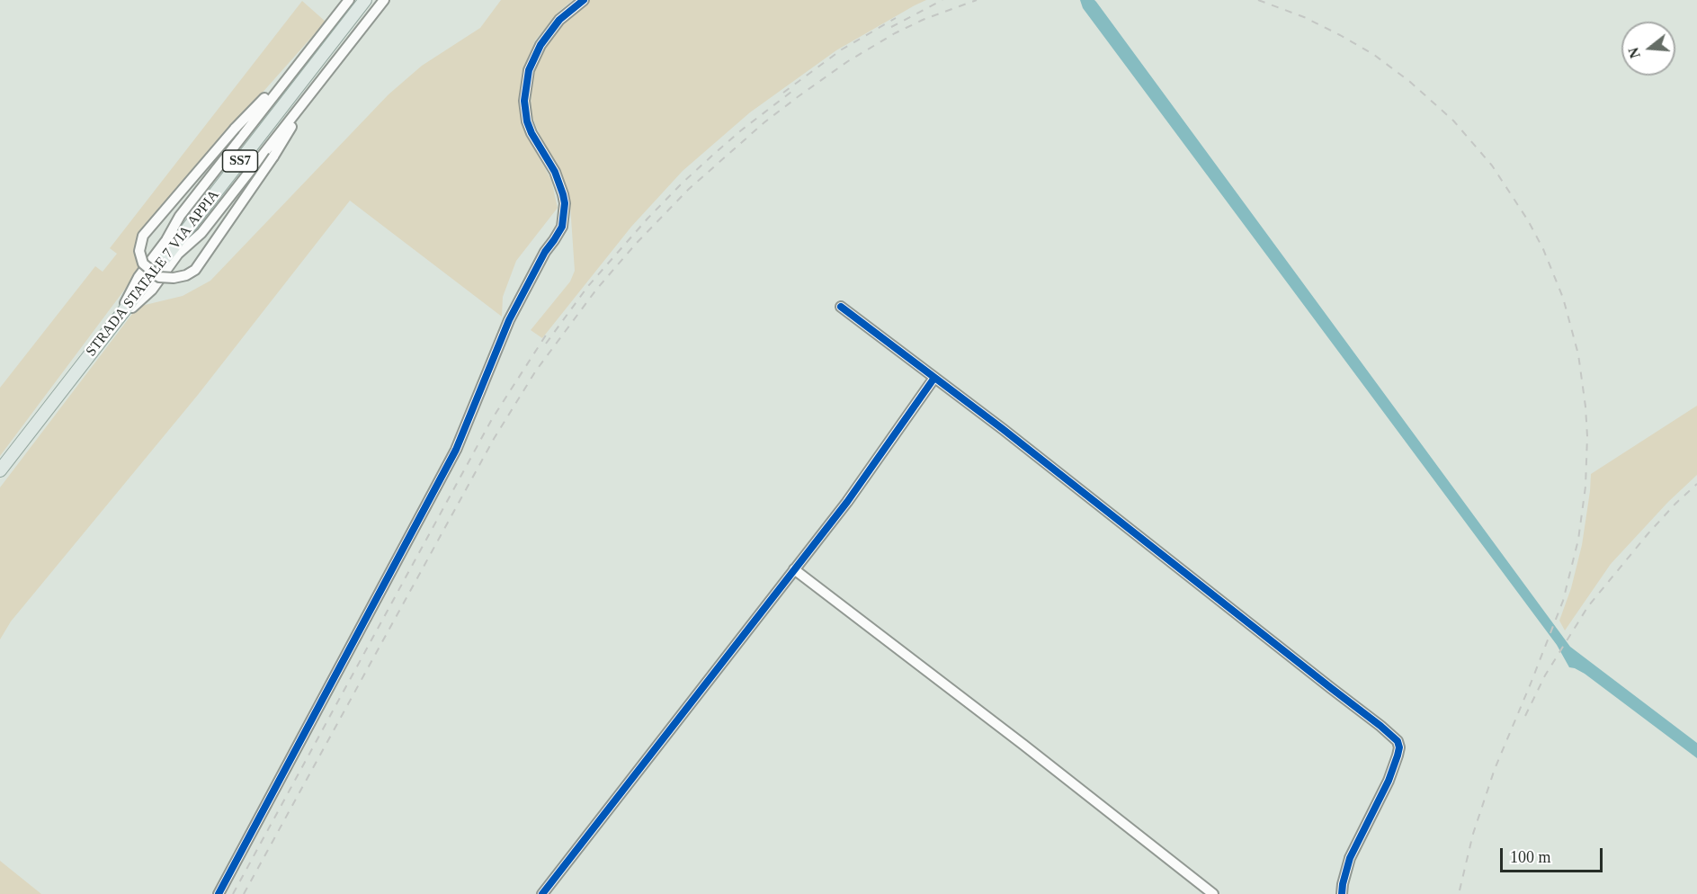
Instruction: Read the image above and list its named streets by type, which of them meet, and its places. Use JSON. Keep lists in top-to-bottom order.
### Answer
{
  "streets": {
    "main road": ["SS7", "STRADA STATALE 7 VIA APPIA"]
  },
  "scale_bar": "100 m",
  "north": "left"
}
